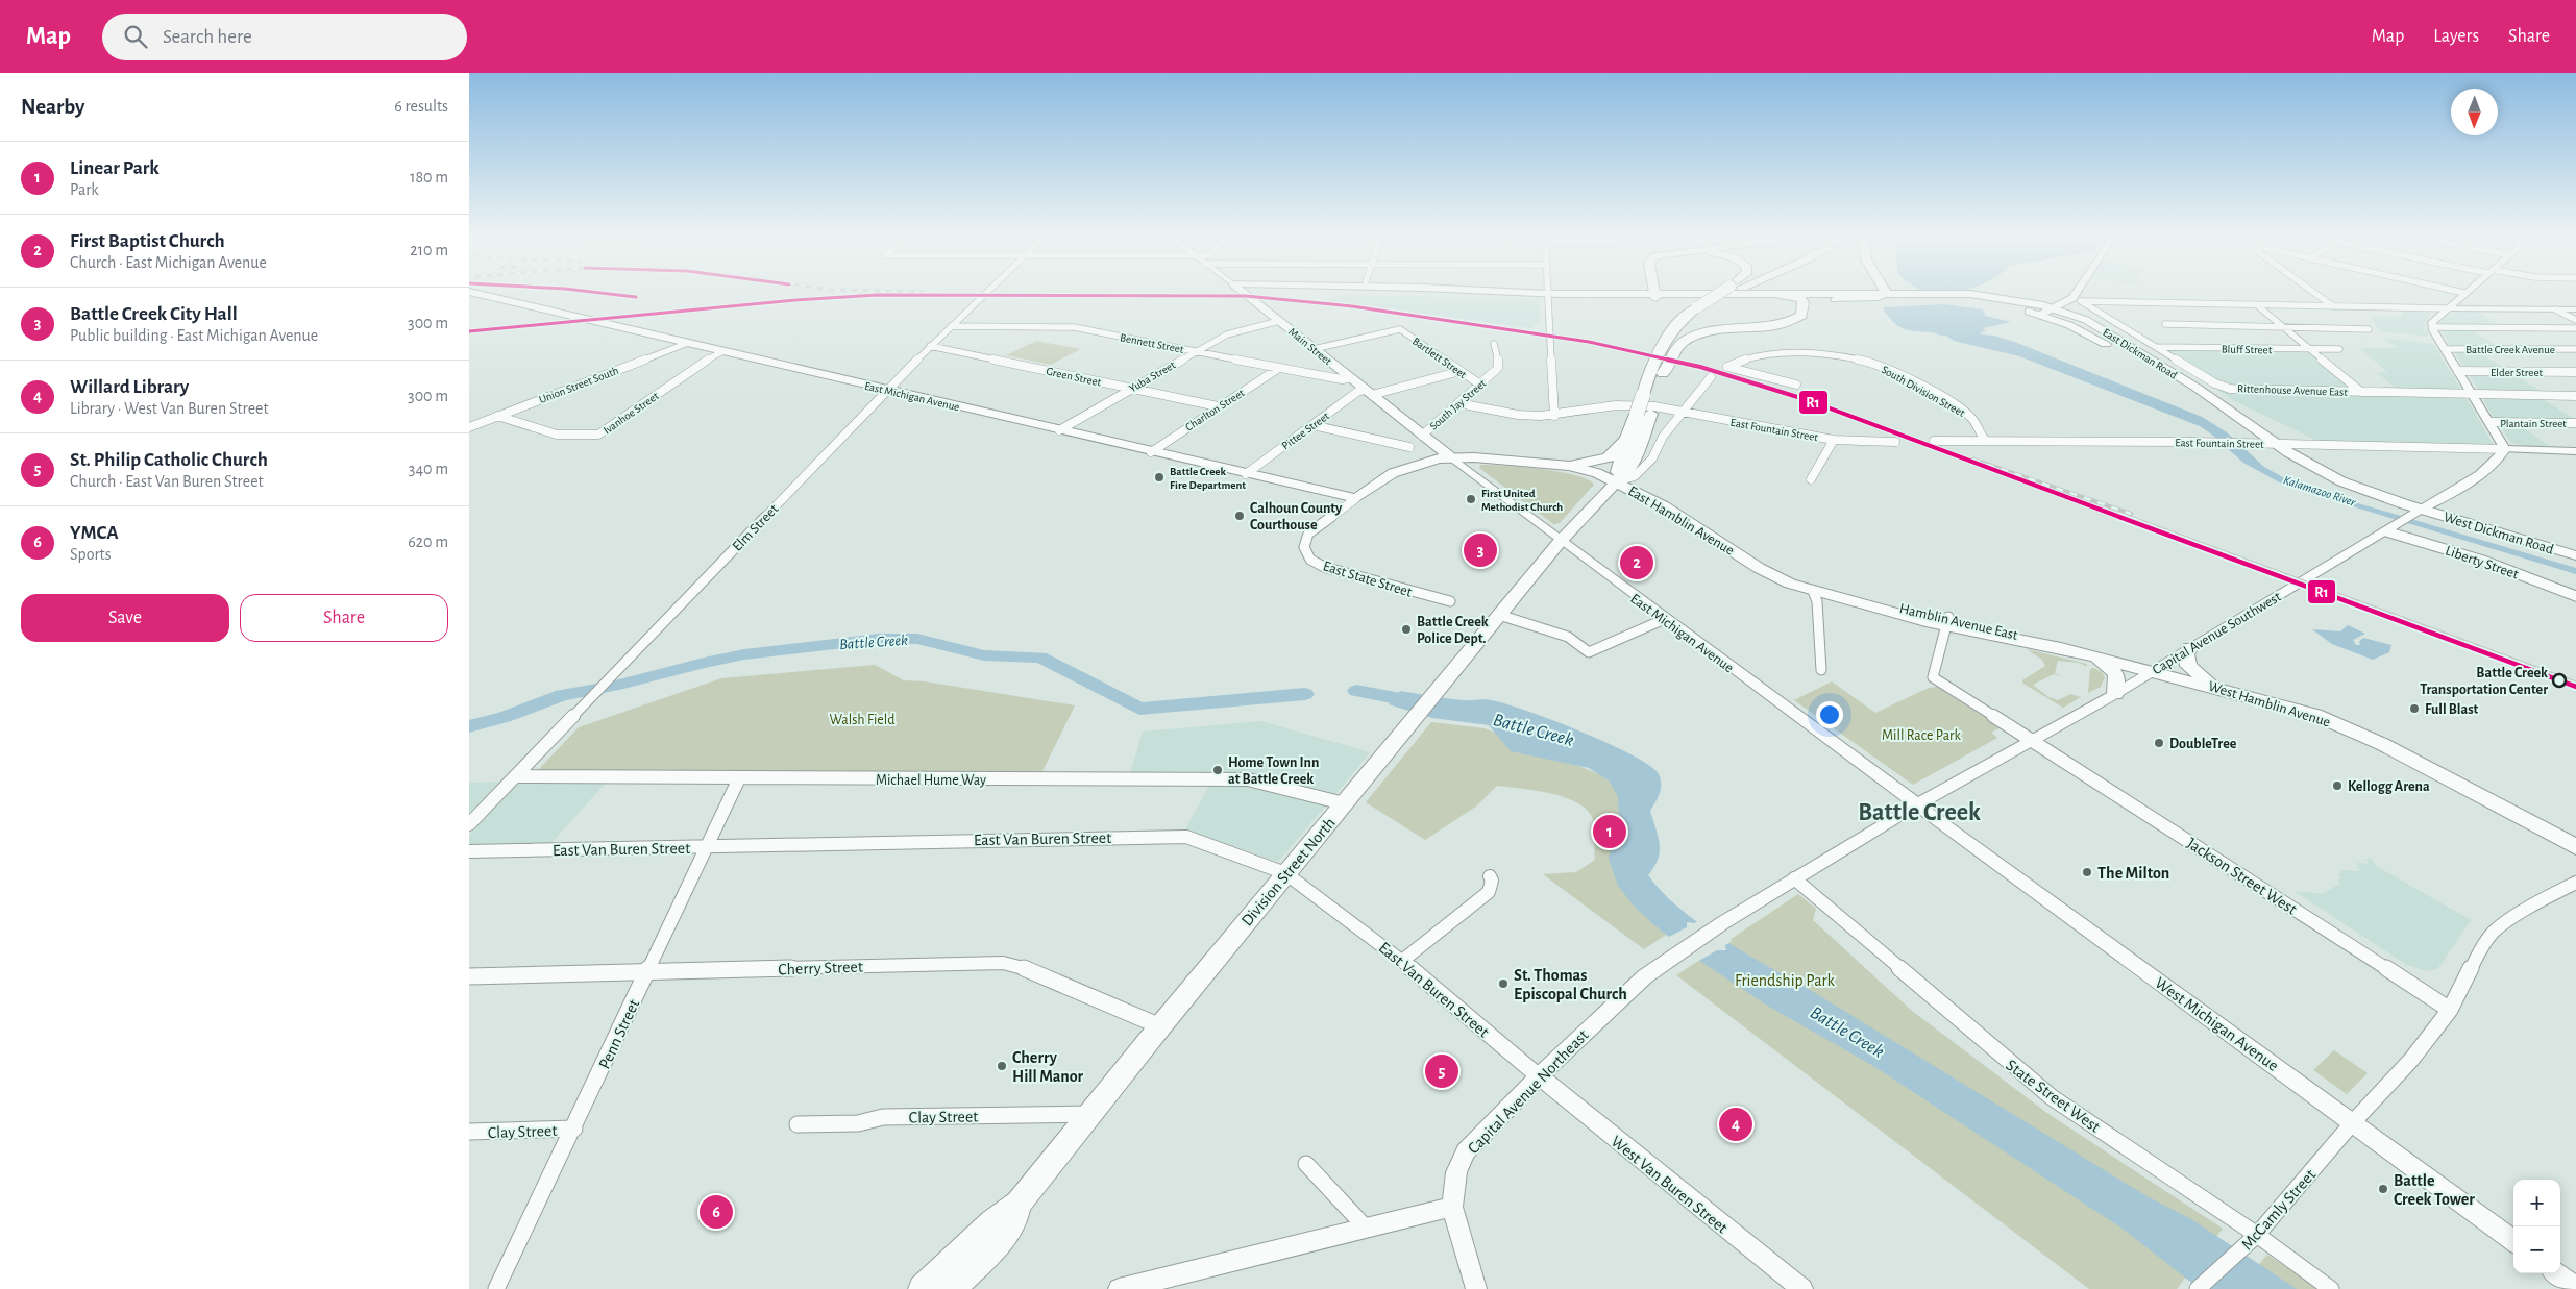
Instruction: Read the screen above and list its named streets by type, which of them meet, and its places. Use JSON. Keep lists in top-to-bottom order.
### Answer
{
  "streets": {
    "main road": [
      "Main Street",
      "East Dickman Road",
      "East Michigan Avenue",
      "East Hamblin Avenue",
      "West Dickman Road",
      "Hamblin Avenue East",
      "Capital Avenue Southwest",
      "West Hamblin Avenue",
      "Division Street North"
    ],
    "street": [
      "Bennett Street",
      "Bluff Street",
      "Battle Creek Avenue",
      "Bartlett Street",
      "Elder Street",
      "Green Street",
      "Yuba Street",
      "Union Street South",
      "Rittenhouse Avenue East",
      "South Division Street",
      "South Jay Street",
      "Charlton Street",
      "Ivanhoe Street",
      "Plantain Street",
      "East Fountain Street",
      "Pittee Street",
      "Elm Street",
      "Liberty Street",
      "East State Street",
      "Michael Hume Way",
      "East Van Buren Street",
      "Jackson Street West",
      "Cherry Street",
      "West Michigan Avenue",
      "Penn Street",
      "Capital Avenue Northeast",
      "State Street West",
      "Clay Street",
      "West Van Buren Street",
      "McCamly Street"
    ]
  },
  "crossings": [
    ["Bennett Street", "Main Street"],
    ["Bennett Street", "Yuba Street"],
    ["Bennett Street", "Charlton Street"],
    ["Bennett Street", "Elm Street"],
    ["Main Street", "Bartlett Street"],
    ["Main Street", "Yuba Street"],
    ["Main Street", "East Michigan Avenue"],
    ["Main Street", "South Jay Street"],
    ["Main Street", "Pittee Street"],
    ["Main Street", "East Hamblin Avenue"],
    ["Bluff Street", "Rittenhouse Avenue East"],
    ["East Dickman Road", "East Fountain Street"],
    ["East Dickman Road", "West Dickman Road"],
    ["East Dickman Road", "Capital Avenue Southwest"],
    ["Bartlett Street", "South Jay Street"],
    ["Bartlett Street", "Pittee Street"],
    ["Green Street", "Yuba Street"],
    ["Green Street", "Charlton Street"],
    ["Green Street", "Elm Street"],
    ["Yuba Street", "East Michigan Avenue"],
    ["Union Street South", "East Michigan Avenue"],
    ["Union Street South", "Ivanhoe Street"],
    ["South Division Street", "East Fountain Street"],
    ["East Michigan Avenue", "Charlton Street"],
    ["East Michigan Avenue", "Ivanhoe Street"],
    ["East Michigan Avenue", "Pittee Street"],
    ["East Michigan Avenue", "East Hamblin Avenue"],
    ["East Michigan Avenue", "Elm Street"],
    ["East Michigan Avenue", "East State Street"],
    ["East Michigan Avenue", "Capital Avenue Southwest"],
    ["East Michigan Avenue", "Division Street North"],
    ["East Michigan Avenue", "West Michigan Avenue"],
    ["East Michigan Avenue", "Capital Avenue Northeast"],
    ["East Fountain Street", "Capital Avenue Southwest"],
    ["East Hamblin Avenue", "East State Street"],
    ["East Hamblin Avenue", "Hamblin Avenue East"],
    ["East Hamblin Avenue", "Division Street North"],
    ["Elm Street", "Michael Hume Way"],
    ["West Dickman Road", "Capital Avenue Southwest"],
    ["Liberty Street", "Capital Avenue Southwest"],
    ["Hamblin Avenue East", "Capital Avenue Southwest"],
    ["Hamblin Avenue East", "West Hamblin Avenue"],
    ["Hamblin Avenue East", "Jackson Street West"],
    ["Capital Avenue Southwest", "West Hamblin Avenue"],
    ["Capital Avenue Southwest", "Jackson Street West"],
    ["Capital Avenue Southwest", "West Michigan Avenue"],
    ["Capital Avenue Southwest", "Capital Avenue Northeast"],
    ["Michael Hume Way", "Division Street North"],
    ["Michael Hume Way", "Penn Street"],
    ["East Van Buren Street", "Division Street North"],
    ["East Van Buren Street", "Penn Street"],
    ["East Van Buren Street", "Capital Avenue Northeast"],
    ["East Van Buren Street", "West Van Buren Street"],
    ["Division Street North", "Cherry Street"],
    ["Division Street North", "Clay Street"],
    ["Jackson Street West", "McCamly Street"],
    ["Cherry Street", "Penn Street"],
    ["West Michigan Avenue", "Capital Avenue Northeast"],
    ["West Michigan Avenue", "McCamly Street"],
    ["Penn Street", "Clay Street"],
    ["Capital Avenue Northeast", "State Street West"],
    ["Capital Avenue Northeast", "West Van Buren Street"],
    ["State Street West", "McCamly Street"]
  ],
  "districts": ["Battle Creek"],
  "water": ["Kalamazoo River", "Battle Creek"],
  "parks": ["Walsh Field", "Mill Race Park", "Friendship Park"],
  "places": [
    "Battle Creek Fire Department",
    "First United Methodist Church",
    "Calhoun County Courthouse",
    "Battle Creek Police Dept.",
    "Battle Creek Transportation Center",
    "Full Blast",
    "DoubleTree",
    "Home Town Inn at Battle Creek",
    "Kellogg Arena",
    "The Milton",
    "St. Thomas Episcopal Church",
    "Cherry Hill Manor",
    "Battle Creek Tower"
  ],
  "lines": ["transit line R1"],
  "north": "bottom",
  "page": {
    "header": "Map",
    "search": "Search here",
    "nav": ["Map", "Layers", "Share"],
    "heading": ["Nearby", "6 results"],
    "list": [
      {
        "mark": "1",
        "name": "Linear Park",
        "note": "Park",
        "value": "180 m"
      },
      {
        "mark": "2",
        "name": "First Baptist Church",
        "note": "Church · East Michigan Avenue",
        "value": "210 m"
      },
      {
        "mark": "3",
        "name": "Battle Creek City Hall",
        "note": "Public building · East Michigan Avenue",
        "value": "300 m"
      },
      {
        "mark": "4",
        "name": "Willard Library",
        "note": "Library · West Van Buren Street",
        "value": "300 m"
      },
      {
        "mark": "5",
        "name": "St. Philip Catholic Church",
        "note": "Church · East Van Buren Street",
        "value": "340 m"
      },
      {
        "mark": "6",
        "name": "YMCA",
        "note": "Sports",
        "value": "620 m"
      }
    ],
    "pins": [
      "3",
      "2",
      "1",
      "5",
      "4",
      "6"
    ],
    "buttons": ["Save", "Share"],
    "map_buttons": ["+", "−"]
  }
}
